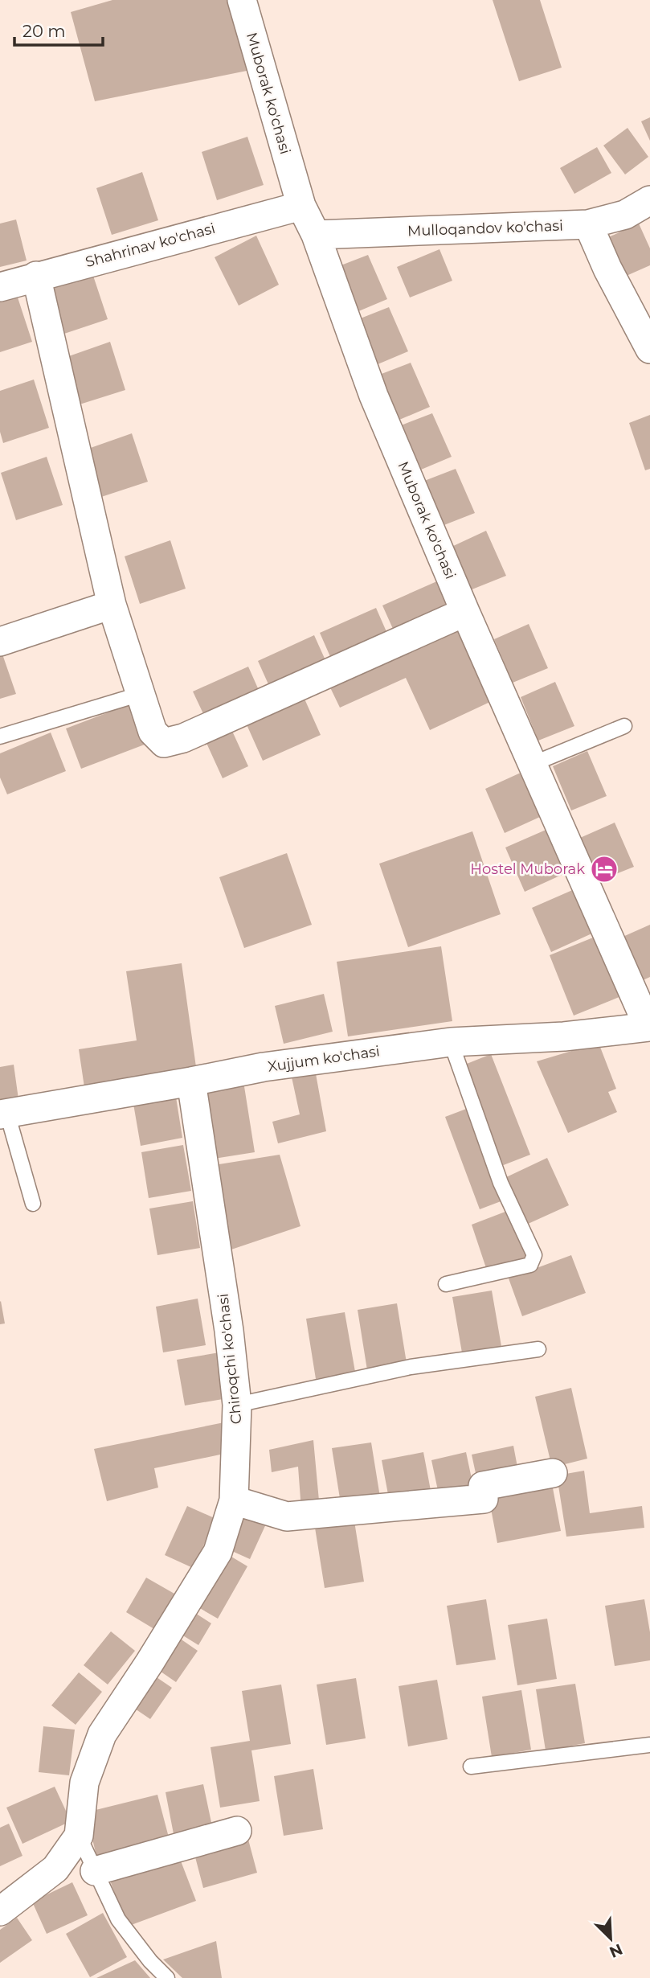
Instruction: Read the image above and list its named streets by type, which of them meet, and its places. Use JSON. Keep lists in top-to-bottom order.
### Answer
{
  "streets": {
    "street": [
      "Muborak ko'chasi",
      "Mulloqandov ko'chasi",
      "Shahrinav ko'chasi",
      "Xujjum ko'chasi",
      "Chiroqchi ko'chasi"
    ]
  },
  "crossings": [
    ["Muborak ko'chasi", "Mulloqandov ko'chasi"],
    ["Muborak ko'chasi", "Shahrinav ko'chasi"],
    ["Muborak ko'chasi", "Xujjum ko'chasi"],
    ["Xujjum ko'chasi", "Chiroqchi ko'chasi"]
  ],
  "places": {
    "hotel": ["Hostel Muborak"]
  },
  "scale_bar": "20 m",
  "north": "bottom right"
}
